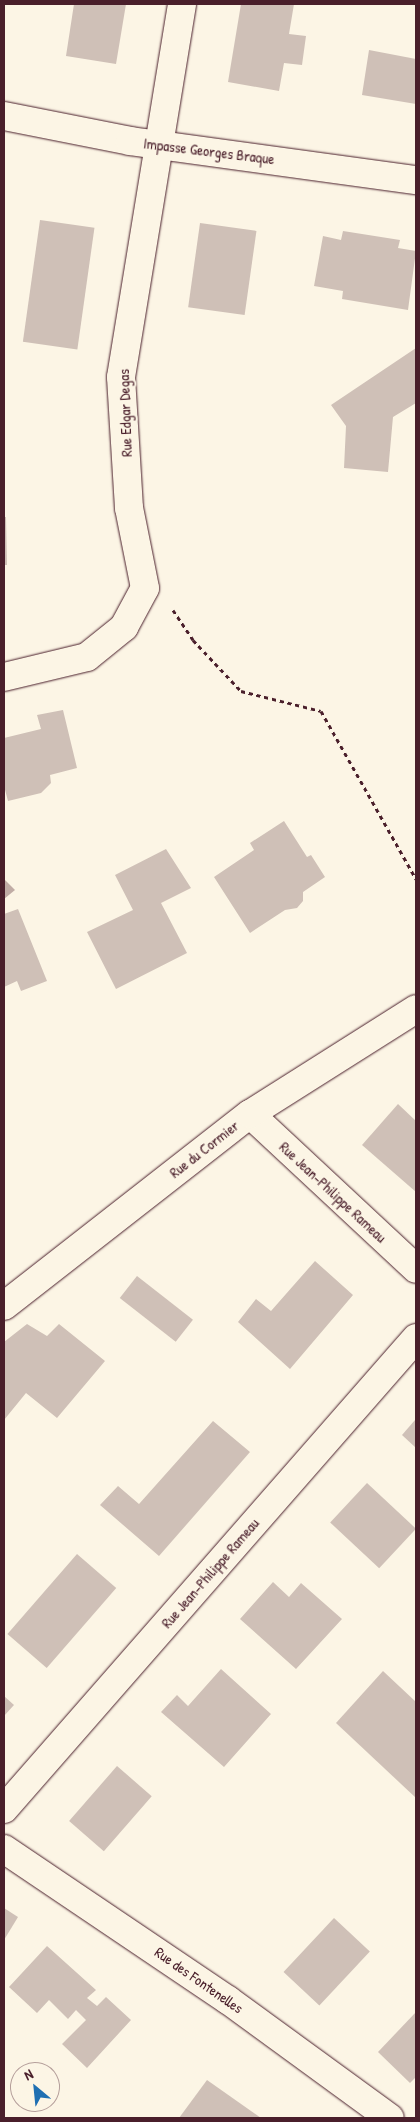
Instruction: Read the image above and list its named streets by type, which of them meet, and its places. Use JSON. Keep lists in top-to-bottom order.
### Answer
{
  "streets": {
    "street": [
      "Impasse Georges Braque",
      "Rue Edgar Degas",
      "Rue du Cormier",
      "Rue Jean-Philippe Rameau",
      "Rue des Fontenelles"
    ]
  },
  "crossings": [
    ["Impasse Georges Braque", "Rue Edgar Degas"],
    ["Rue du Cormier", "Rue Jean-Philippe Rameau"]
  ],
  "north": "top left"
}
